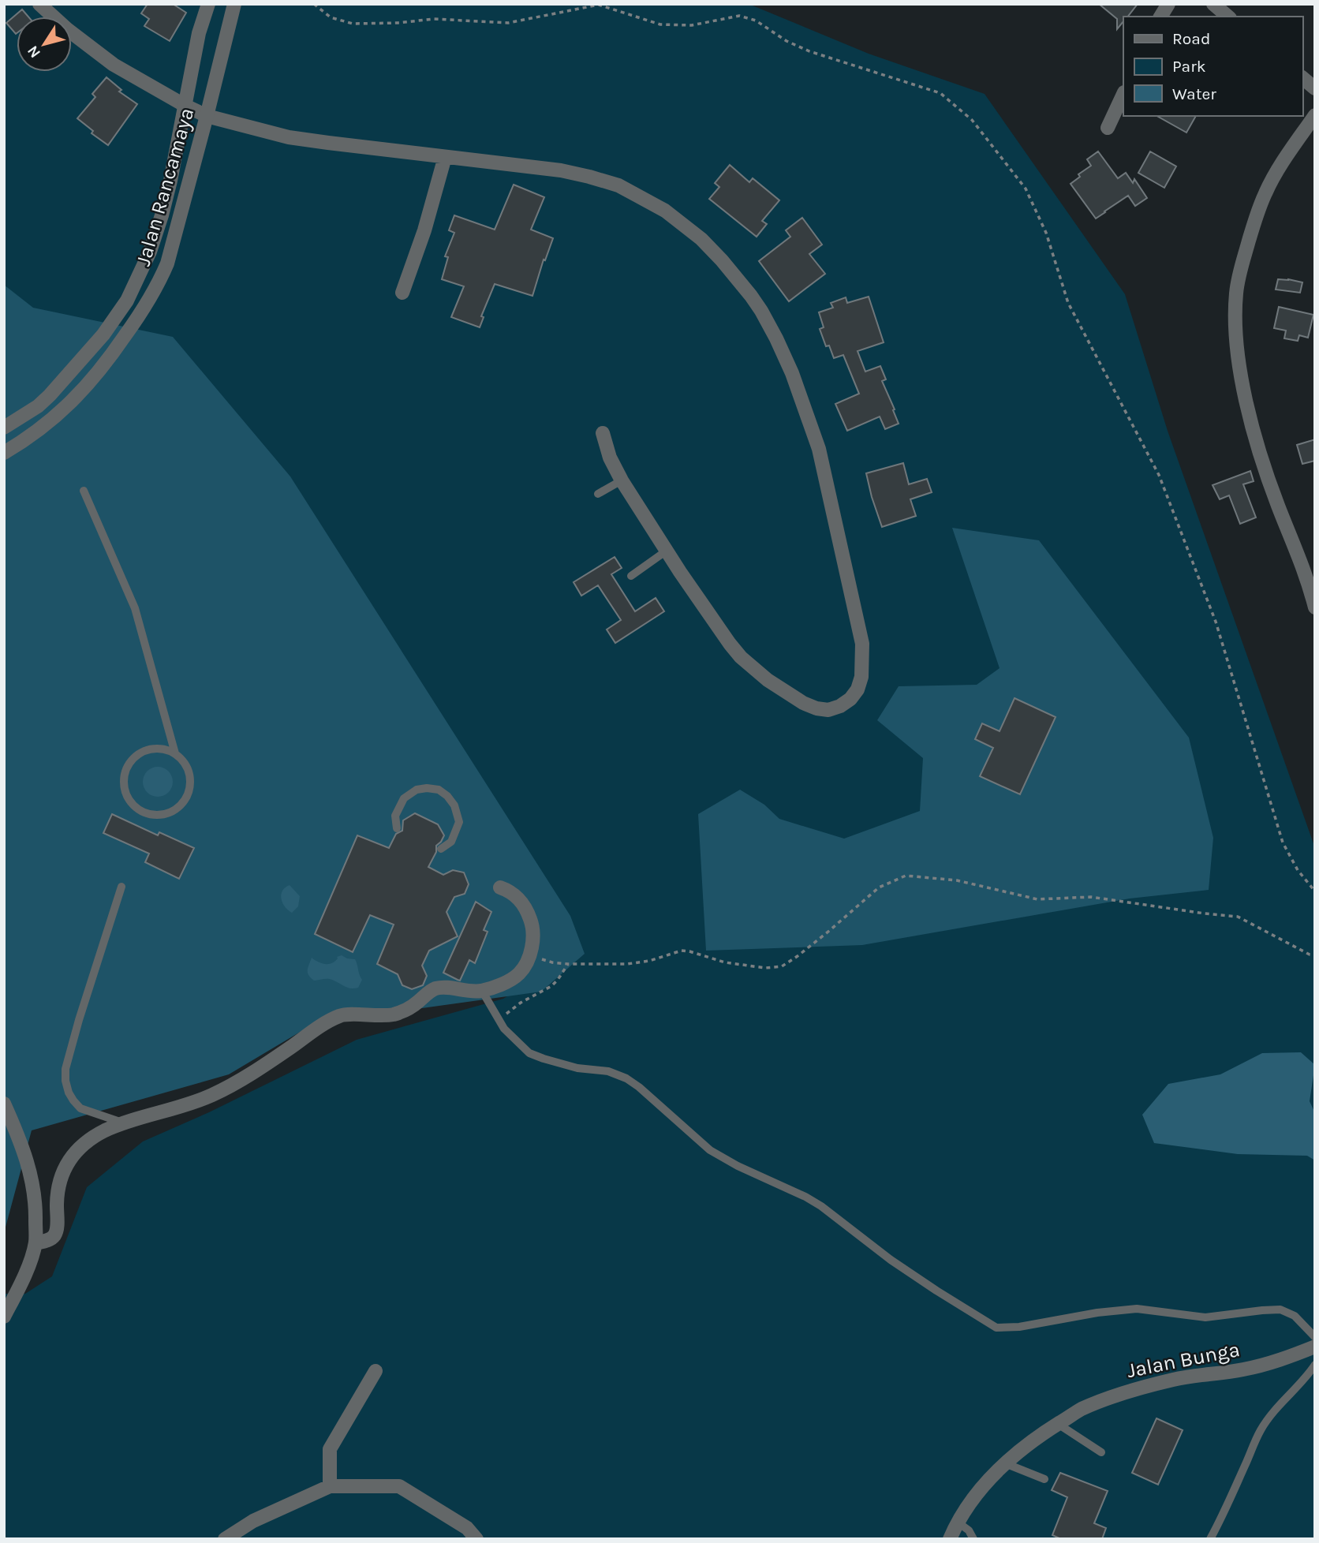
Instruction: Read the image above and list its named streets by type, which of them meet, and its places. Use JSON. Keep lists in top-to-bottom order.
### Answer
{
  "streets": {
    "street": ["Jalan Rancamaya", "Jalan Bunga"]
  },
  "legend": ["Road", "Park", "Water"],
  "north": "bottom left"
}
